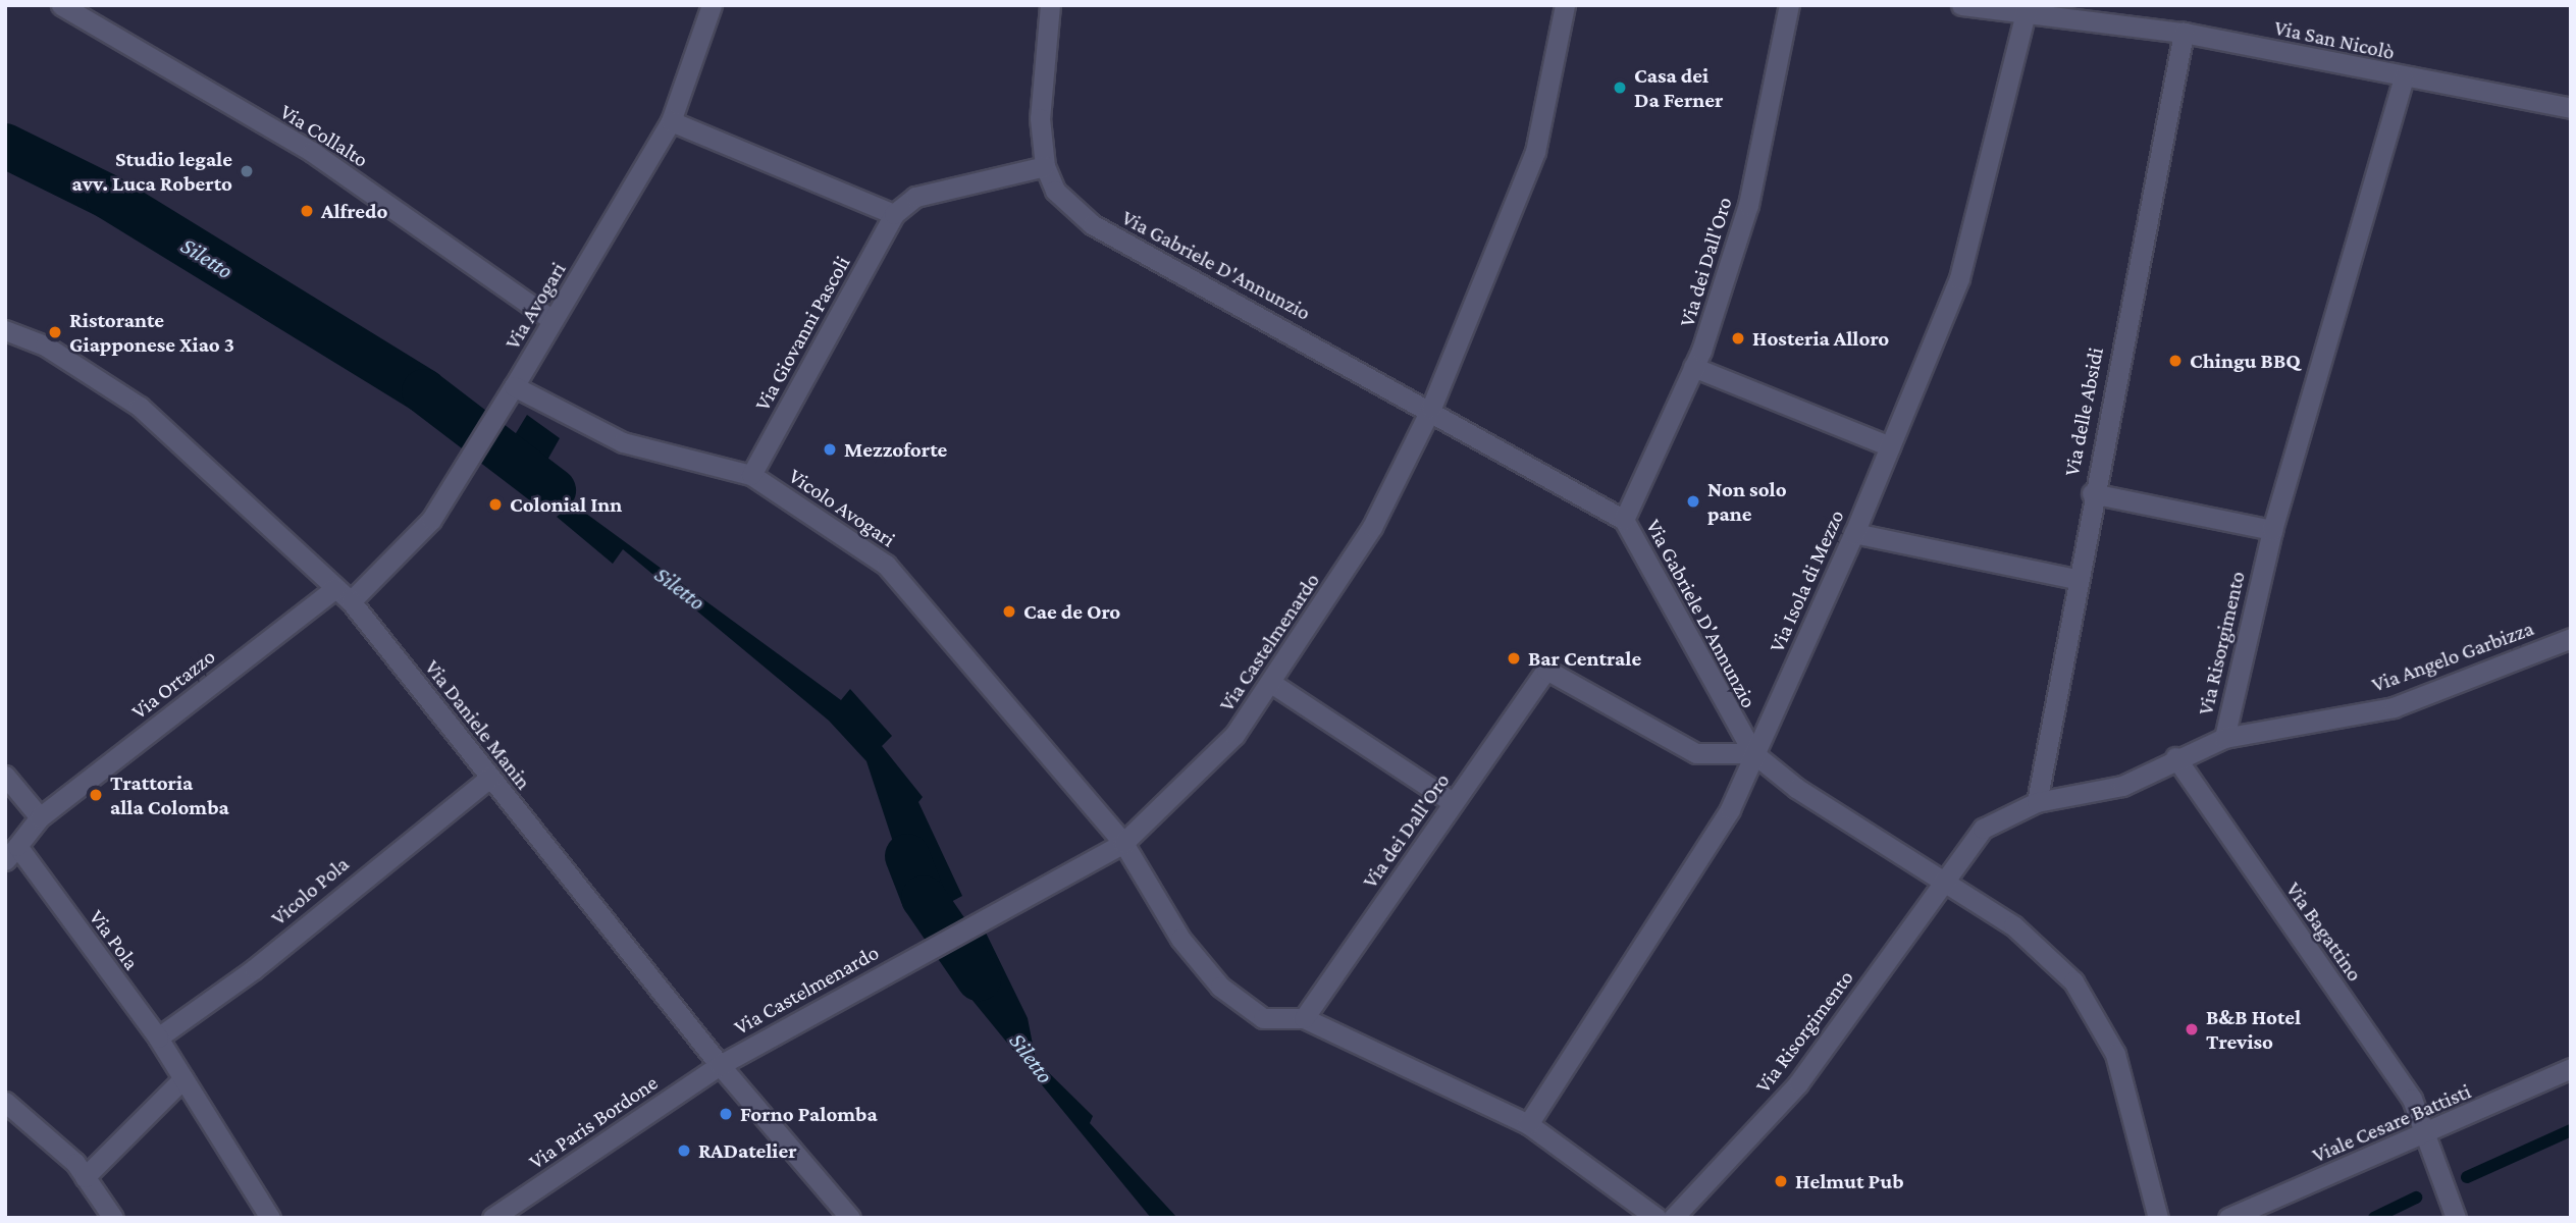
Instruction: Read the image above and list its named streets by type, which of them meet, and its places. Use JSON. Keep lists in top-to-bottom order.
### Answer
{
  "streets": {
    "street": [
      "Via San Nicolò",
      "Via Collalto",
      "Via dei Dall'Oro",
      "Via Gabriele D'Annunzio",
      "Via Avogari",
      "Via Giovanni Pascoli",
      "Via delle Absidi",
      "Vicolo Avogari",
      "Via Isola di Mezzo",
      "Via Castelmenardo",
      "Via Risorgimento",
      "Via Angelo Garbizza",
      "Via Ortazzo",
      "Via Daniele Manin",
      "Vicolo Pola",
      "Via Bagattino",
      "Via Pola",
      "Via Paris Bordone",
      "Viale Cesare Battisti"
    ]
  },
  "crossings": [
    ["Via San Nicolò", "Via delle Absidi"],
    ["Via San Nicolò", "Via Isola di Mezzo"],
    ["Via San Nicolò", "Via Risorgimento"],
    ["Via Collalto", "Via Avogari"],
    ["Via dei Dall'Oro", "Via Gabriele D'Annunzio"],
    ["Via dei Dall'Oro", "Vicolo Avogari"],
    ["Via dei Dall'Oro", "Via Isola di Mezzo"],
    ["Via Gabriele D'Annunzio", "Via Giovanni Pascoli"],
    ["Via Gabriele D'Annunzio", "Via Isola di Mezzo"],
    ["Via Gabriele D'Annunzio", "Via Castelmenardo"],
    ["Via Gabriele D'Annunzio", "Via Risorgimento"],
    ["Via Avogari", "Vicolo Avogari"],
    ["Via Avogari", "Via Daniele Manin"],
    ["Via Giovanni Pascoli", "Vicolo Avogari"],
    ["Via delle Absidi", "Via Risorgimento"],
    ["Vicolo Avogari", "Via Castelmenardo"],
    ["Via Castelmenardo", "Via Daniele Manin"],
    ["Via Castelmenardo", "Via Paris Bordone"],
    ["Via Risorgimento", "Via Angelo Garbizza"],
    ["Via Risorgimento", "Via Bagattino"],
    ["Via Ortazzo", "Via Daniele Manin"],
    ["Via Ortazzo", "Via Pola"],
    ["Via Daniele Manin", "Vicolo Pola"],
    ["Via Daniele Manin", "Via Paris Bordone"],
    ["Vicolo Pola", "Via Pola"],
    ["Via Bagattino", "Viale Cesare Battisti"]
  ],
  "water": ["Siletto"],
  "places": [
    "Casa dei Da Ferner",
    "Studio legale avv. Luca Roberto",
    "Alfredo",
    "Ristorante Giapponese Xiao 3",
    "Hosteria Alloro",
    "Chingu BBQ",
    "Mezzoforte",
    "Non solo pane",
    "Colonial Inn",
    "Cae de Oro",
    "Bar Centrale",
    "Trattoria alla Colomba",
    "B&B Hotel Treviso",
    "Forno Palomba",
    "RADatelier",
    "Helmut Pub"
  ]
}
